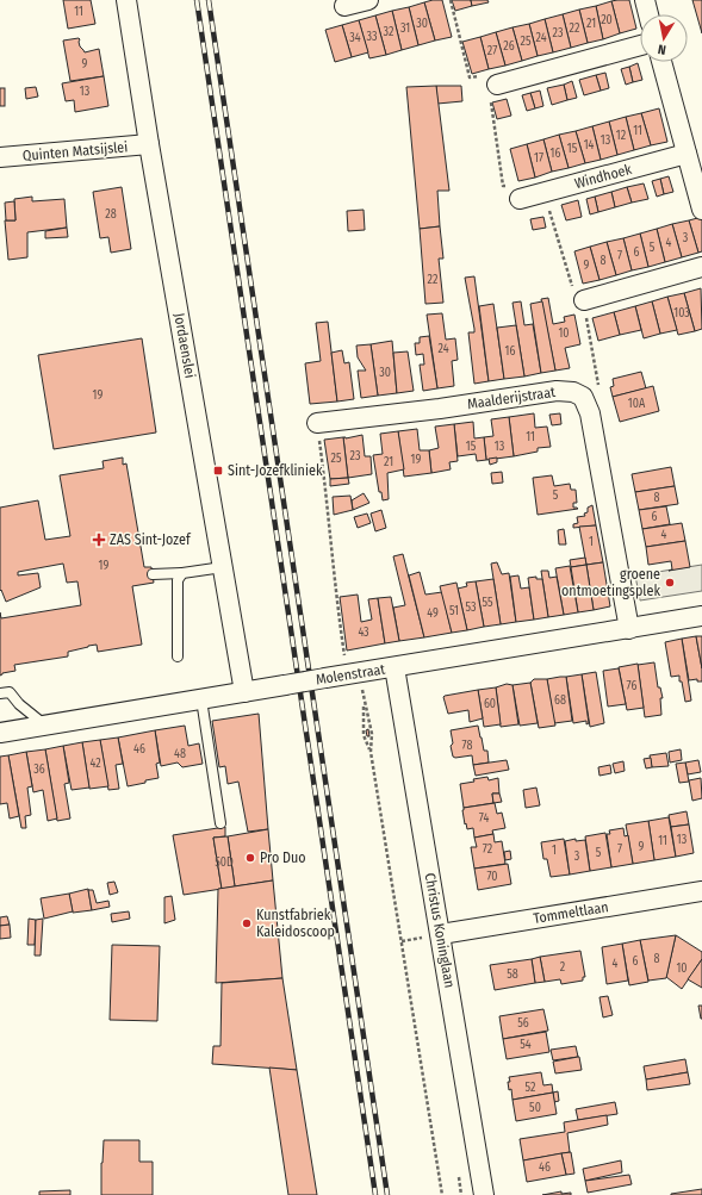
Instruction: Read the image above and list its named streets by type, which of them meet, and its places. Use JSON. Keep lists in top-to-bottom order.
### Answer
{
  "streets": {
    "street": [
      "Quinten Matsijslei",
      "Windhoek",
      "Jordaenslei",
      "Maalderijstraat",
      "Molenstraat",
      "Tommeltlaan",
      "Christus Koninglaan"
    ]
  },
  "crossings": [
    ["Quinten Matsijslei", "Jordaenslei"],
    ["Jordaenslei", "Molenstraat"],
    ["Maalderijstraat", "Molenstraat"],
    ["Molenstraat", "Christus Koninglaan"],
    ["Tommeltlaan", "Christus Koninglaan"]
  ],
  "places": {
    "transit": ["Sint-Jozefkliniek"],
    "health": ["ZAS Sint-Jozef"],
    "other": ["groene ontmoetingsplek", "Pro Duo", "Kunstfabriek Kaleidoscoop"]
  },
  "house_numbers": [
    "11",
    "20",
    "30",
    "21",
    "31",
    "22",
    "32",
    "23",
    "33",
    "34",
    "24",
    "25",
    "26",
    "27",
    "9",
    "13",
    "11",
    "12",
    "13",
    "14",
    "15",
    "16",
    "17",
    "28",
    "3",
    "4",
    "5",
    "6",
    "7",
    "8",
    "9",
    "22",
    "103",
    "10",
    "24",
    "16",
    "30",
    "19",
    "10A",
    "11",
    "15",
    "13",
    "23",
    "25",
    "19",
    "21",
    "5",
    "8",
    "6",
    "4",
    "1",
    "19",
    "55",
    "53",
    "51",
    "49",
    "43",
    "76",
    "68",
    "60",
    "78",
    "46",
    "48",
    "42",
    "36",
    "74",
    "13",
    "11",
    "9",
    "72",
    "7",
    "1",
    "5",
    "3",
    "50D",
    "70",
    "8",
    "6",
    "4",
    "2",
    "10",
    "58",
    "56",
    "54",
    "52",
    "50",
    "46"
  ],
  "north": "bottom"
}
